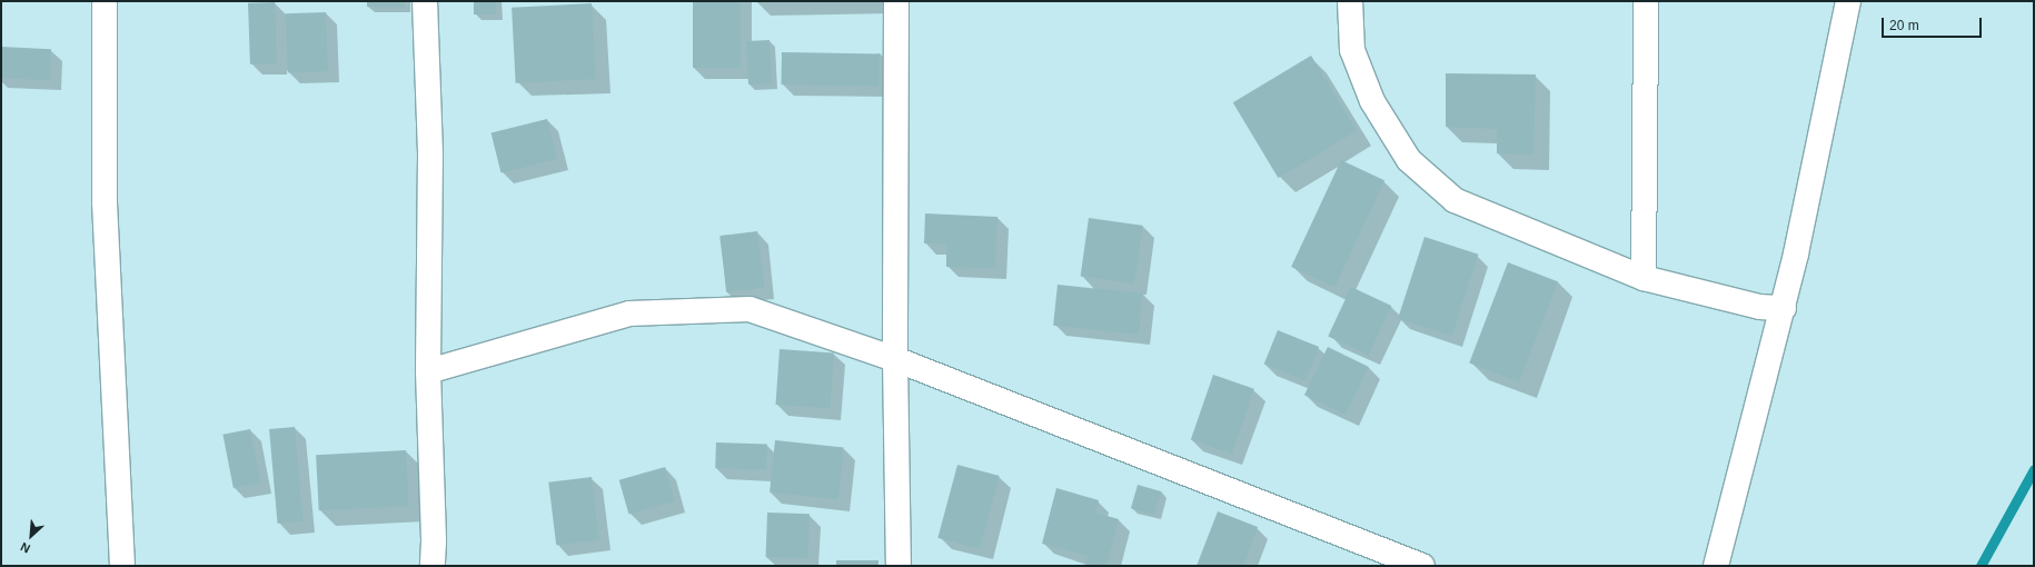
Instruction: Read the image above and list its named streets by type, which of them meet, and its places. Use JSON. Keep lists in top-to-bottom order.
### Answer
{
  "scale_bar": "20 m",
  "north": "bottom left"
}
